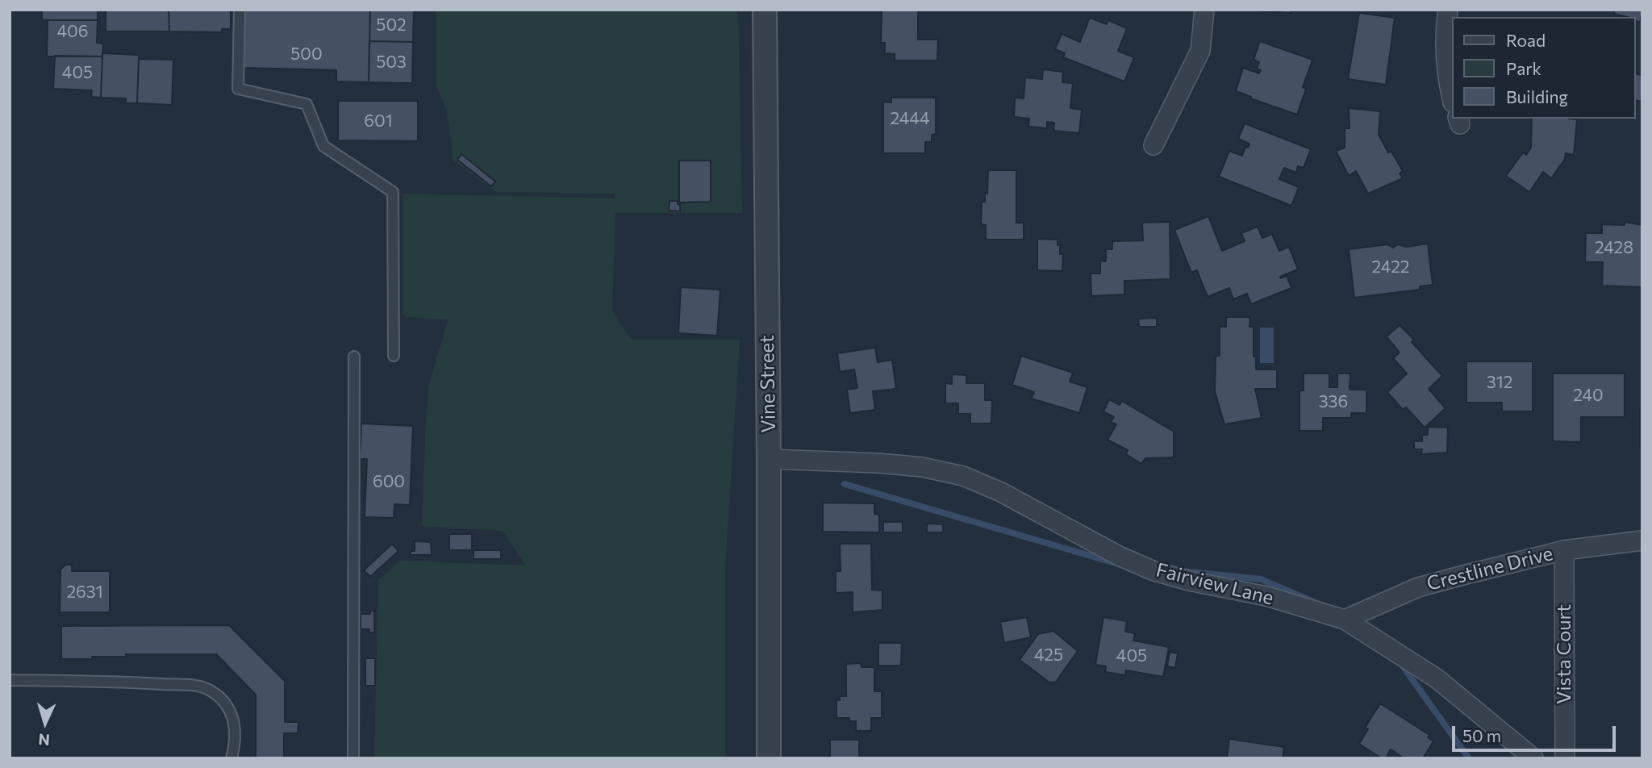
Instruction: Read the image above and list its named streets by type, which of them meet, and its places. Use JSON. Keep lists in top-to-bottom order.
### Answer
{
  "streets": {
    "street": [
      "Vine Street",
      "Crestline Drive",
      "Fairview Lane",
      "Vista Court"
    ]
  },
  "crossings": [
    ["Vine Street", "Fairview Lane"],
    ["Crestline Drive", "Fairview Lane"],
    ["Crestline Drive", "Vista Court"]
  ],
  "house_numbers": [
    "502",
    "406",
    "500",
    "503",
    "405",
    "2444",
    "601",
    "2428",
    "2422",
    "312",
    "240",
    "336",
    "600",
    "2631",
    "425",
    "405"
  ],
  "legend": ["Road", "Park", "Building"],
  "scale_bar": "50 m",
  "north": "bottom"
}
